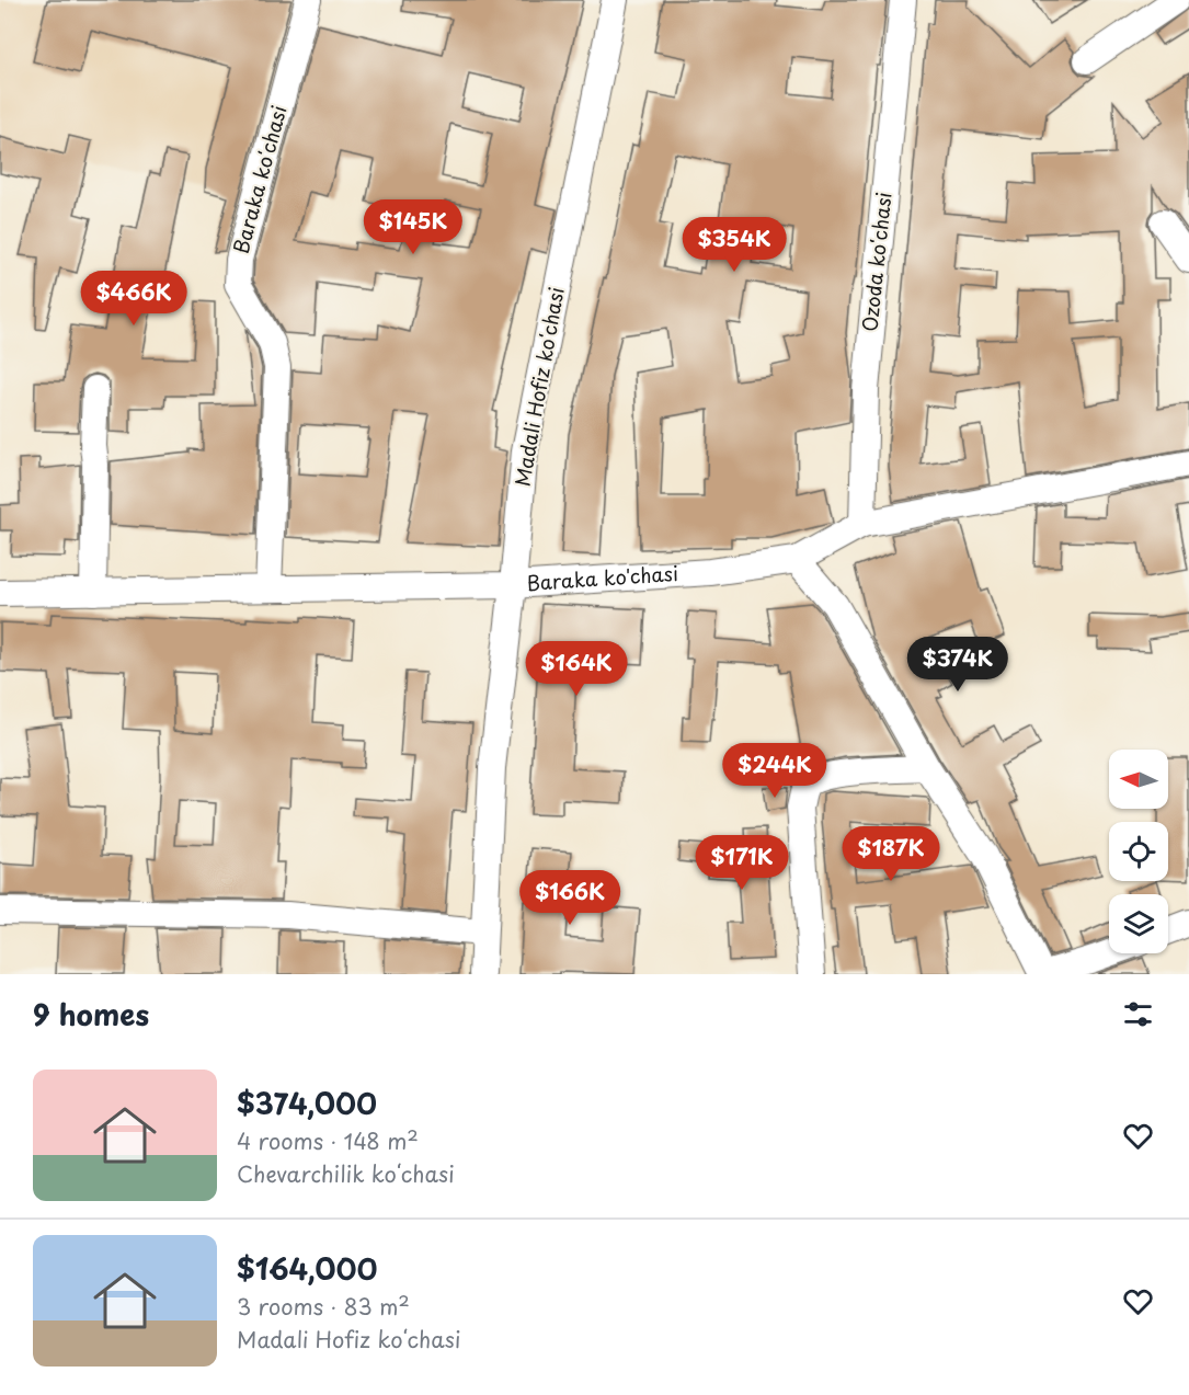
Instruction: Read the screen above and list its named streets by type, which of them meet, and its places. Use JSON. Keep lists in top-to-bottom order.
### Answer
{
  "streets": {
    "street": [
      "Baraka koʻchasi",
      "Ozoda koʻchasi",
      "Madali Hofiz koʻchasi",
      "Baraka ko'chasi"
    ]
  },
  "crossings": [
    ["Baraka koʻchasi", "Baraka ko'chasi"],
    ["Ozoda koʻchasi", "Baraka ko'chasi"],
    ["Madali Hofiz koʻchasi", "Baraka ko'chasi"]
  ],
  "north": "left",
  "page": {
    "price": [
      "$145K",
      "$354K",
      "$466K",
      "$374K",
      "$164K",
      "$244K",
      "$187K",
      "$171K",
      "$166K"
    ],
    "heading": "9 homes",
    "list": [
      {
        "name": "$374,000",
        "note": "4 rooms · 148 m² · Chevarchilik koʻchasi"
      },
      {
        "name": "$164,000",
        "note": "3 rooms · 83 m² · Madali Hofiz koʻchasi"
      }
    ]
  }
}
